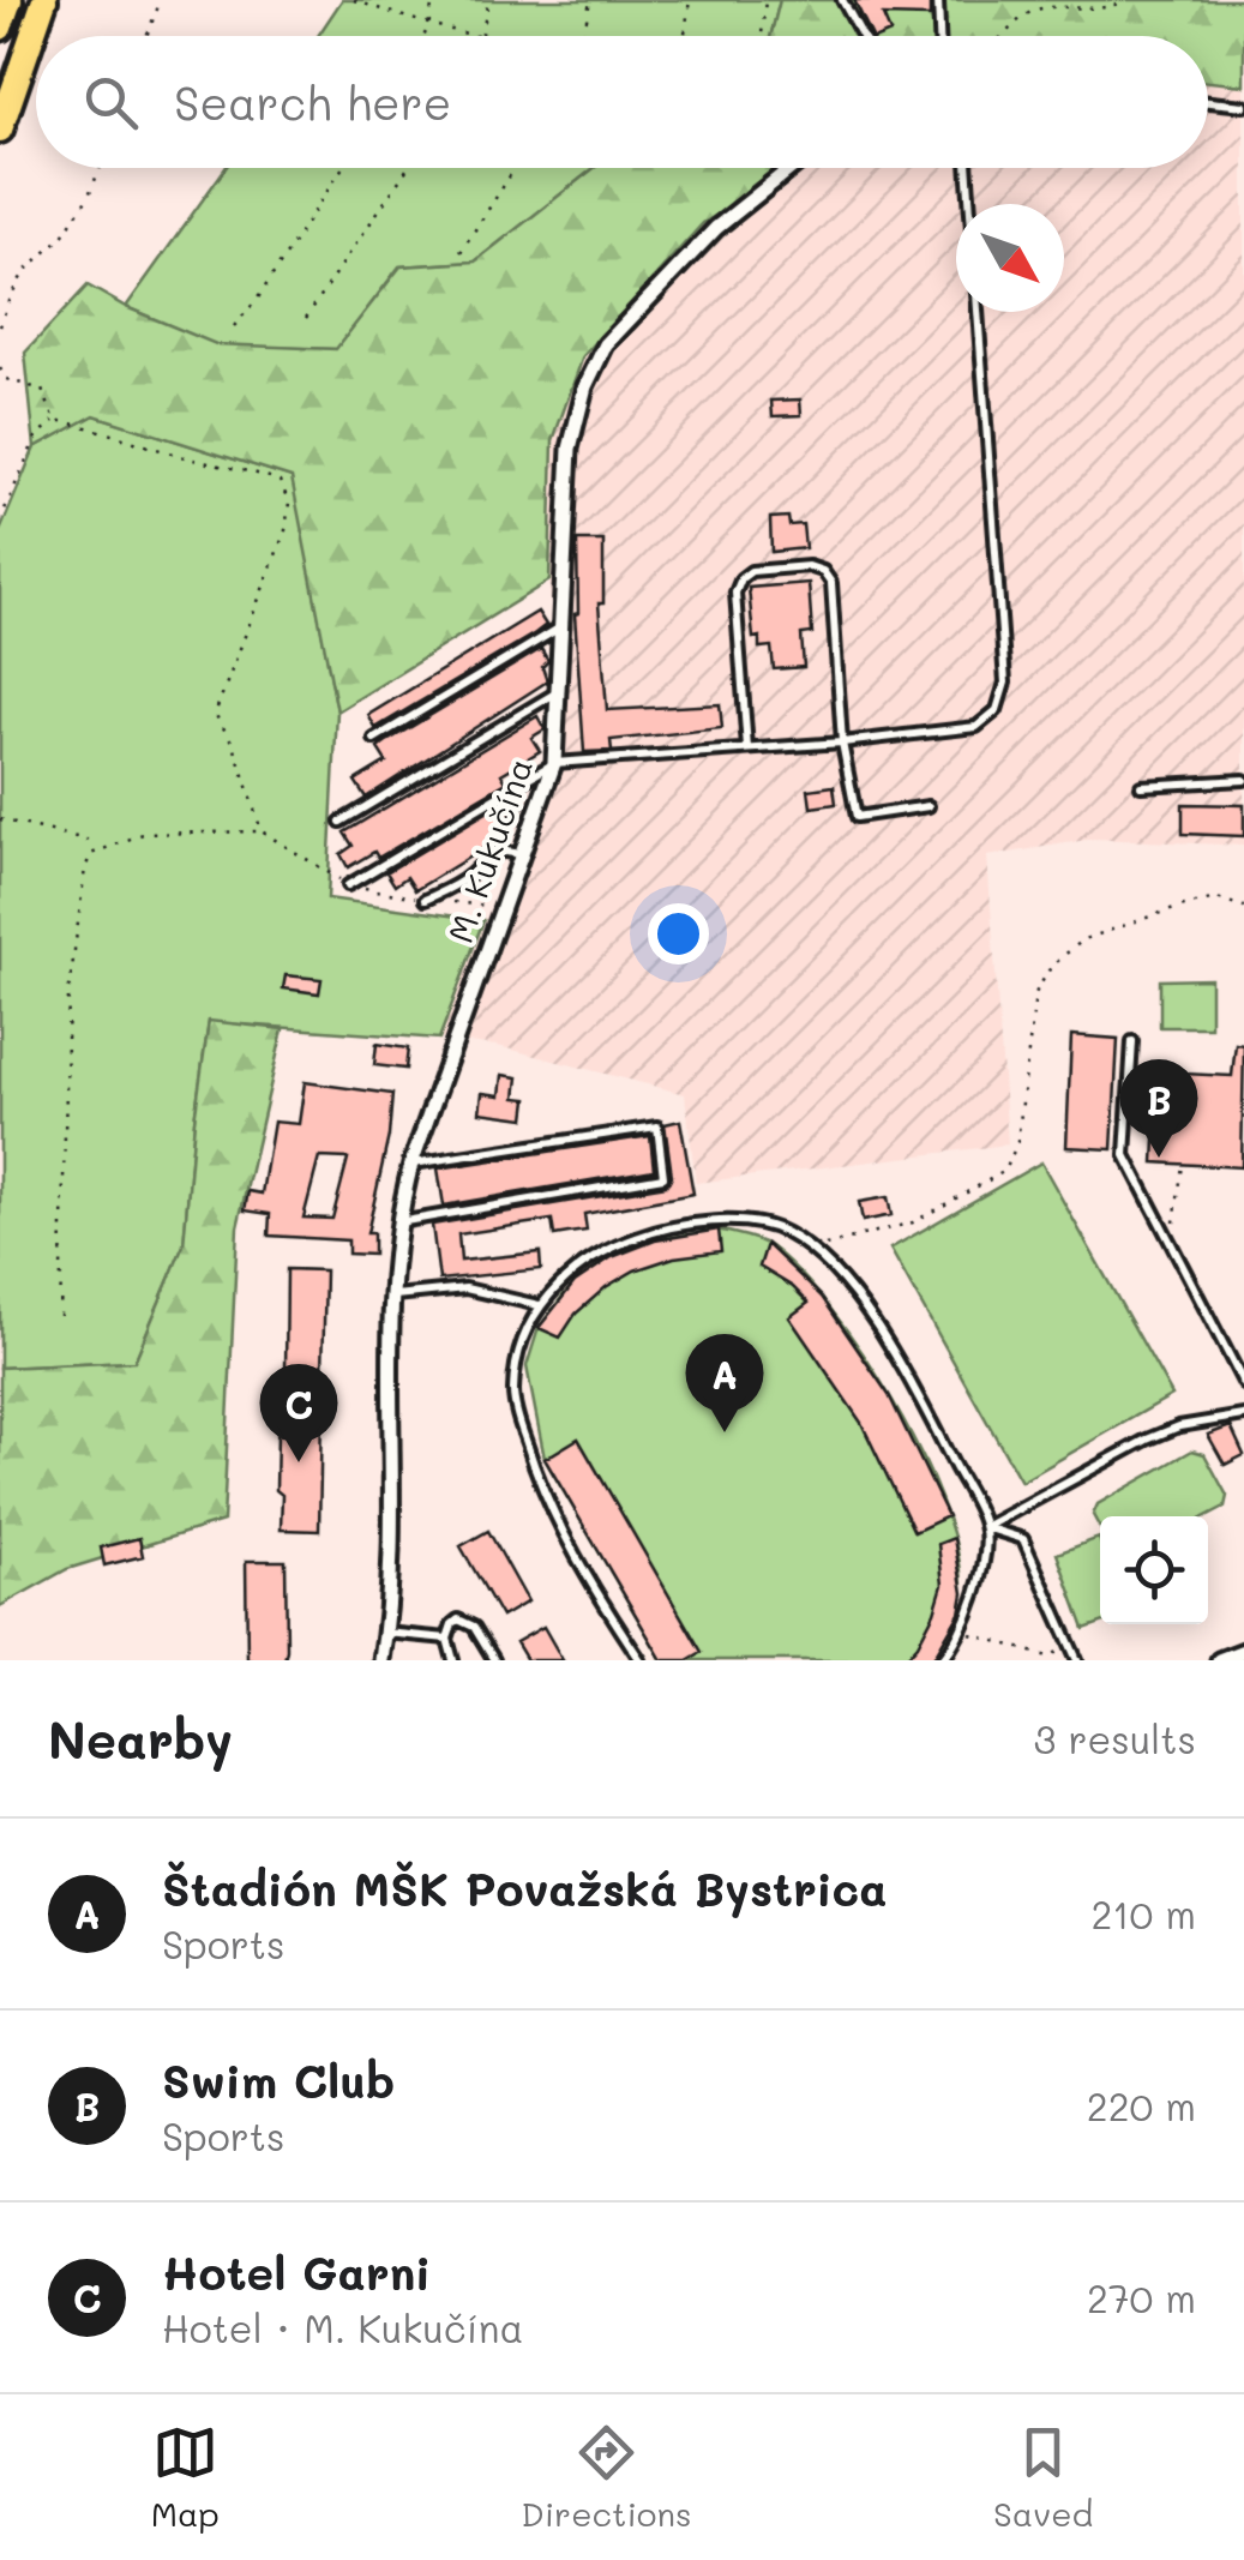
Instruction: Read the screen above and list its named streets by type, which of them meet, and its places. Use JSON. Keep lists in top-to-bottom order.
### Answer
{
  "streets": {
    "street": ["M. Kukučína"]
  },
  "north": "bottom right",
  "page": {
    "search": "Search here",
    "pins": ["B", "A", "C"],
    "heading": ["Nearby", "3 results"],
    "list": [
      {
        "mark": "A",
        "name": "Štadión MŠK Považská Bystrica",
        "note": "Sports",
        "value": "210 m"
      },
      {
        "mark": "B",
        "name": "Swim Club",
        "note": "Sports",
        "value": "220 m"
      },
      {
        "mark": "C",
        "name": "Hotel Garni",
        "note": "Hotel · M. Kukučína",
        "value": "270 m"
      }
    ],
    "nav": ["Map", "Directions", "Saved"]
  }
}
